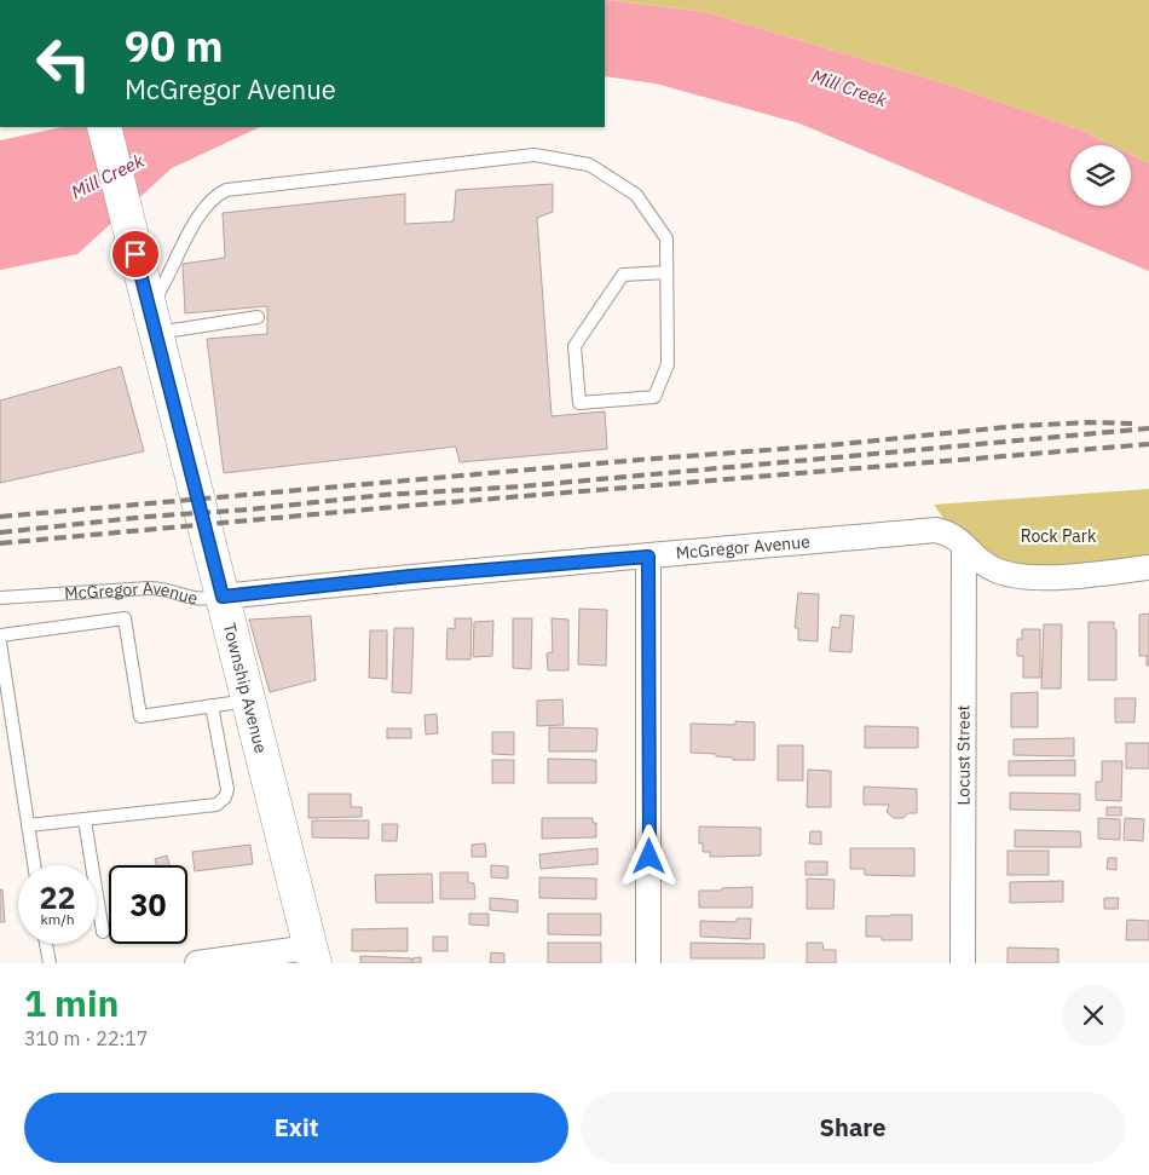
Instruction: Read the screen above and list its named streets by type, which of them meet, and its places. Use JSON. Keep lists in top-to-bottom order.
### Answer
{
  "streets": {
    "main road": ["Township Avenue"],
    "street": ["McGregor Avenue", "Locust Street"]
  },
  "crossings": [
    ["McGregor Avenue", "Township Avenue"],
    ["McGregor Avenue", "Locust Street"]
  ],
  "water": ["Mill Creek"],
  "parks": ["Rock Park"],
  "page": {
    "turn": ["90 m", "McGregor Avenue"],
    "speed": "22 km/h",
    "limit": "30",
    "heading": ["1 min", "310 m · 22:17"],
    "buttons": ["Exit", "Share"]
  }
}
